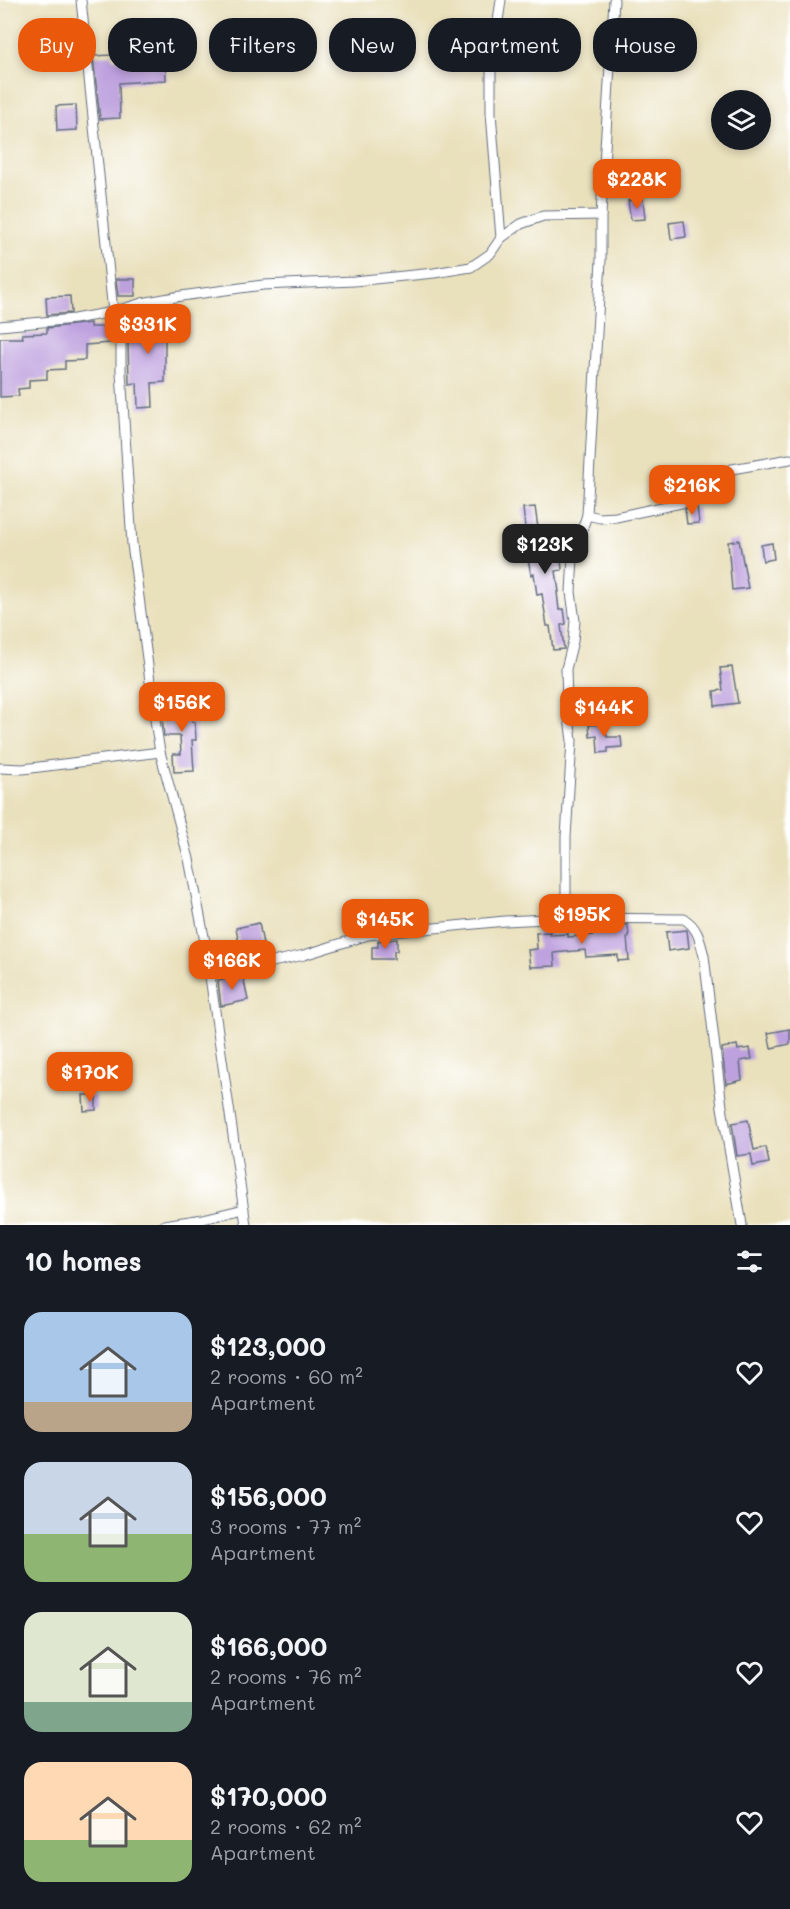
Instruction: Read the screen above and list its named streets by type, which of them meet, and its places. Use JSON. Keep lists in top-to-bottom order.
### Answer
{
  "page": {
    "chip": [
      "Buy",
      "Rent",
      "Filters",
      "New",
      "Apartment",
      "House"
    ],
    "price": [
      "$228K",
      "$331K",
      "$216K",
      "$123K",
      "$156K",
      "$144K",
      "$195K",
      "$145K",
      "$166K",
      "$170K"
    ],
    "heading": "10 homes",
    "list": [
      {
        "name": "$123,000",
        "note": "2 rooms · 60 m² · Apartment"
      },
      {
        "name": "$156,000",
        "note": "3 rooms · 77 m² · Apartment"
      },
      {
        "name": "$166,000",
        "note": "2 rooms · 76 m² · Apartment"
      },
      {
        "name": "$170,000",
        "note": "2 rooms · 62 m² · Apartment"
      }
    ]
  }
}
